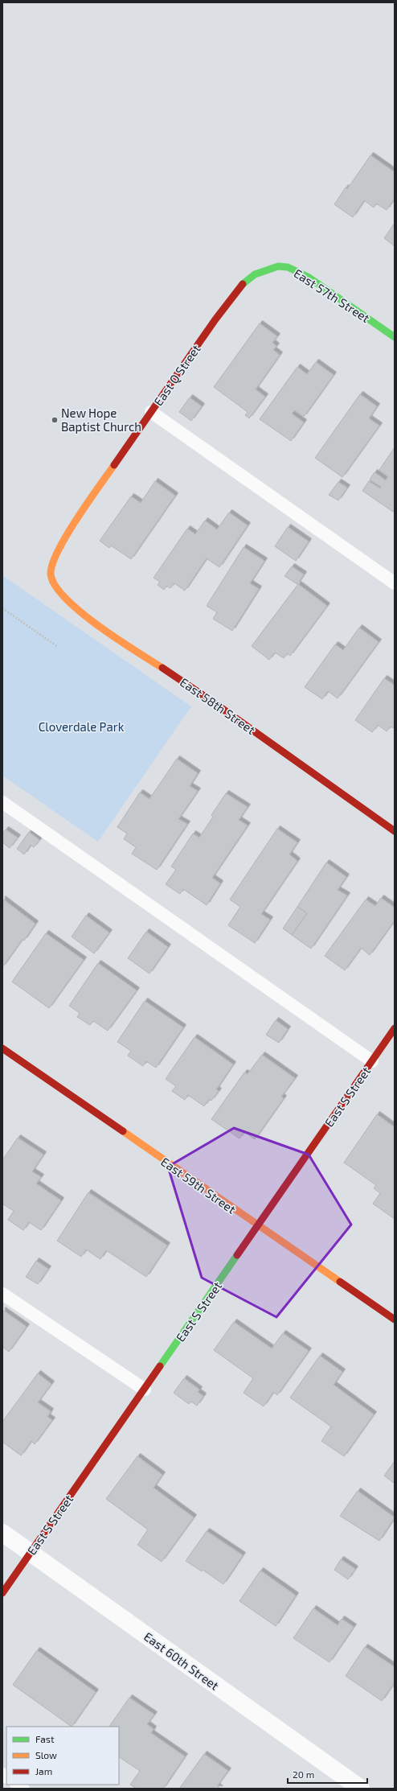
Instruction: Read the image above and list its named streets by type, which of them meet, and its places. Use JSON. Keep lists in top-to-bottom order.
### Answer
{
  "streets": {
    "street": [
      "East 57th Street",
      "East Q Street",
      "East 58th Street",
      "East S Street",
      "East 59th Street",
      "East 60th Street"
    ]
  },
  "crossings": [
    ["East 57th Street", "East Q Street"],
    ["East Q Street", "East 58th Street"],
    ["East S Street", "East 59th Street"],
    ["East S Street", "East 60th Street"]
  ],
  "parks": ["Cloverdale Park"],
  "places": ["New Hope Baptist Church"],
  "legend": ["Fast", "Slow", "Jam"],
  "scale_bar": "20 m"
}
